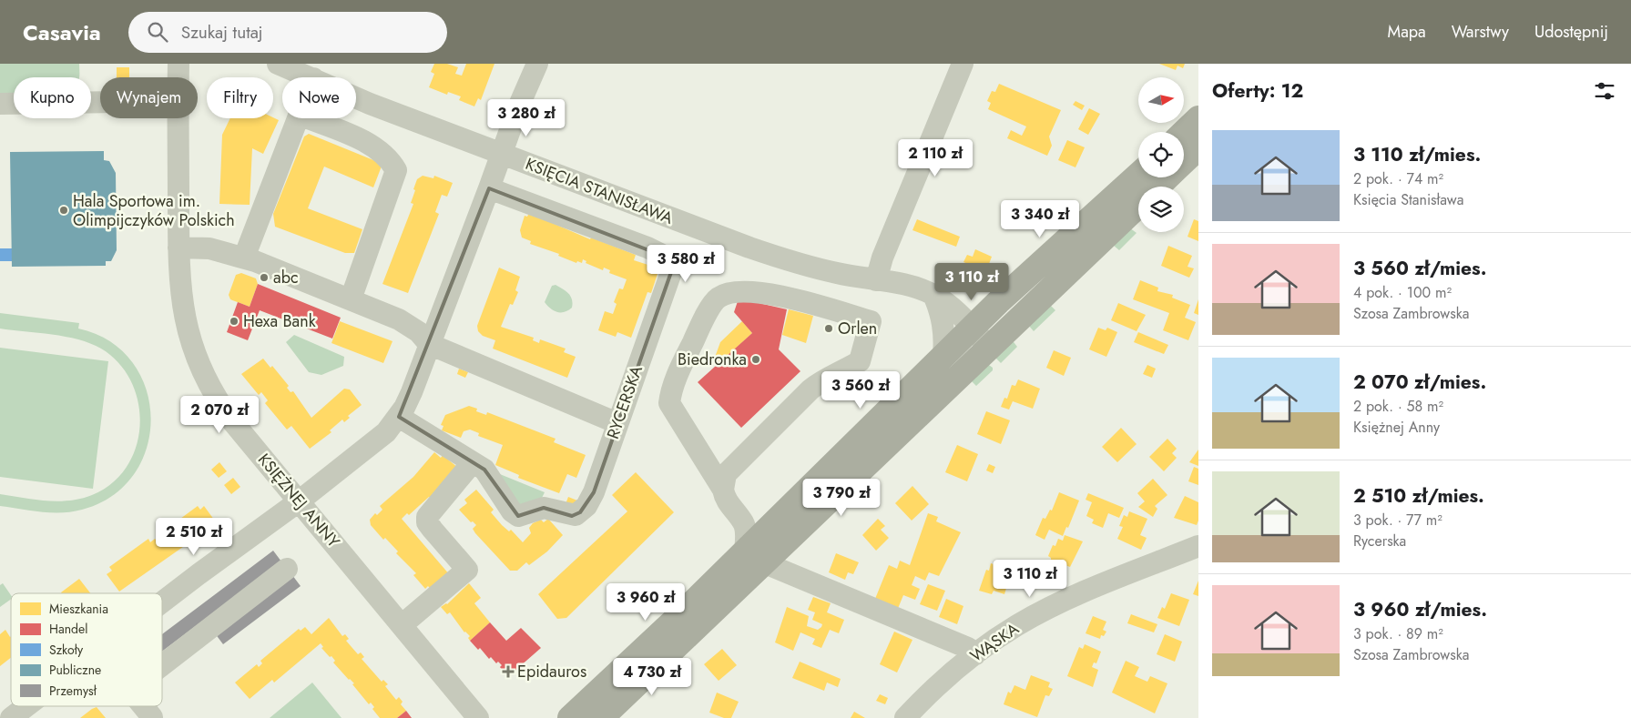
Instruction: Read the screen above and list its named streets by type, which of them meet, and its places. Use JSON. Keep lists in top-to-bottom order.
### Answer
{
  "streets": {
    "street": [
      "KSIĘCIA STANISŁAWA",
      "RYCERSKA",
      "KSIĘŻNEJ ANNY",
      "WĄSKA"
    ]
  },
  "places": {
    "other": [
      "Hala Sportowa im. Olimpijczyków Polskich",
      "abc",
      "Hexa Bank",
      "Orlen",
      "Biedronka"
    ],
    "health": ["Epidauros"]
  },
  "legend": [
    "Mieszkania",
    "Handel",
    "Szkoły",
    "Publiczne",
    "Przemysł"
  ],
  "north": "right",
  "page": {
    "header": "Casavia",
    "search": "Szukaj tutaj",
    "nav": ["Mapa", "Warstwy", "Udostępnij"],
    "heading": "Oferty: 12",
    "chip": [
      "Kupno",
      "Wynajem",
      "Filtry",
      "Nowe"
    ],
    "price": [
      "3 280 zł",
      "2 110 zł",
      "3 340 zł",
      "3 580 zł",
      "3 110 zł",
      "3 560 zł",
      "2 070 zł",
      "3 790 zł",
      "2 510 zł",
      "3 110 zł",
      "3 960 zł",
      "4 730 zł"
    ],
    "list": [
      {
        "name": "3 110 zł/mies.",
        "note": "2 pok. · 74 m² · Księcia Stanisława"
      },
      {
        "name": "3 560 zł/mies.",
        "note": "4 pok. · 100 m² · Szosa Zambrowska"
      },
      {
        "name": "2 070 zł/mies.",
        "note": "2 pok. · 58 m² · Księżnej Anny"
      },
      {
        "name": "2 510 zł/mies.",
        "note": "3 pok. · 77 m² · Rycerska"
      },
      {
        "name": "3 960 zł/mies.",
        "note": "3 pok. · 89 m² · Szosa Zambrowska"
      }
    ]
  }
}
